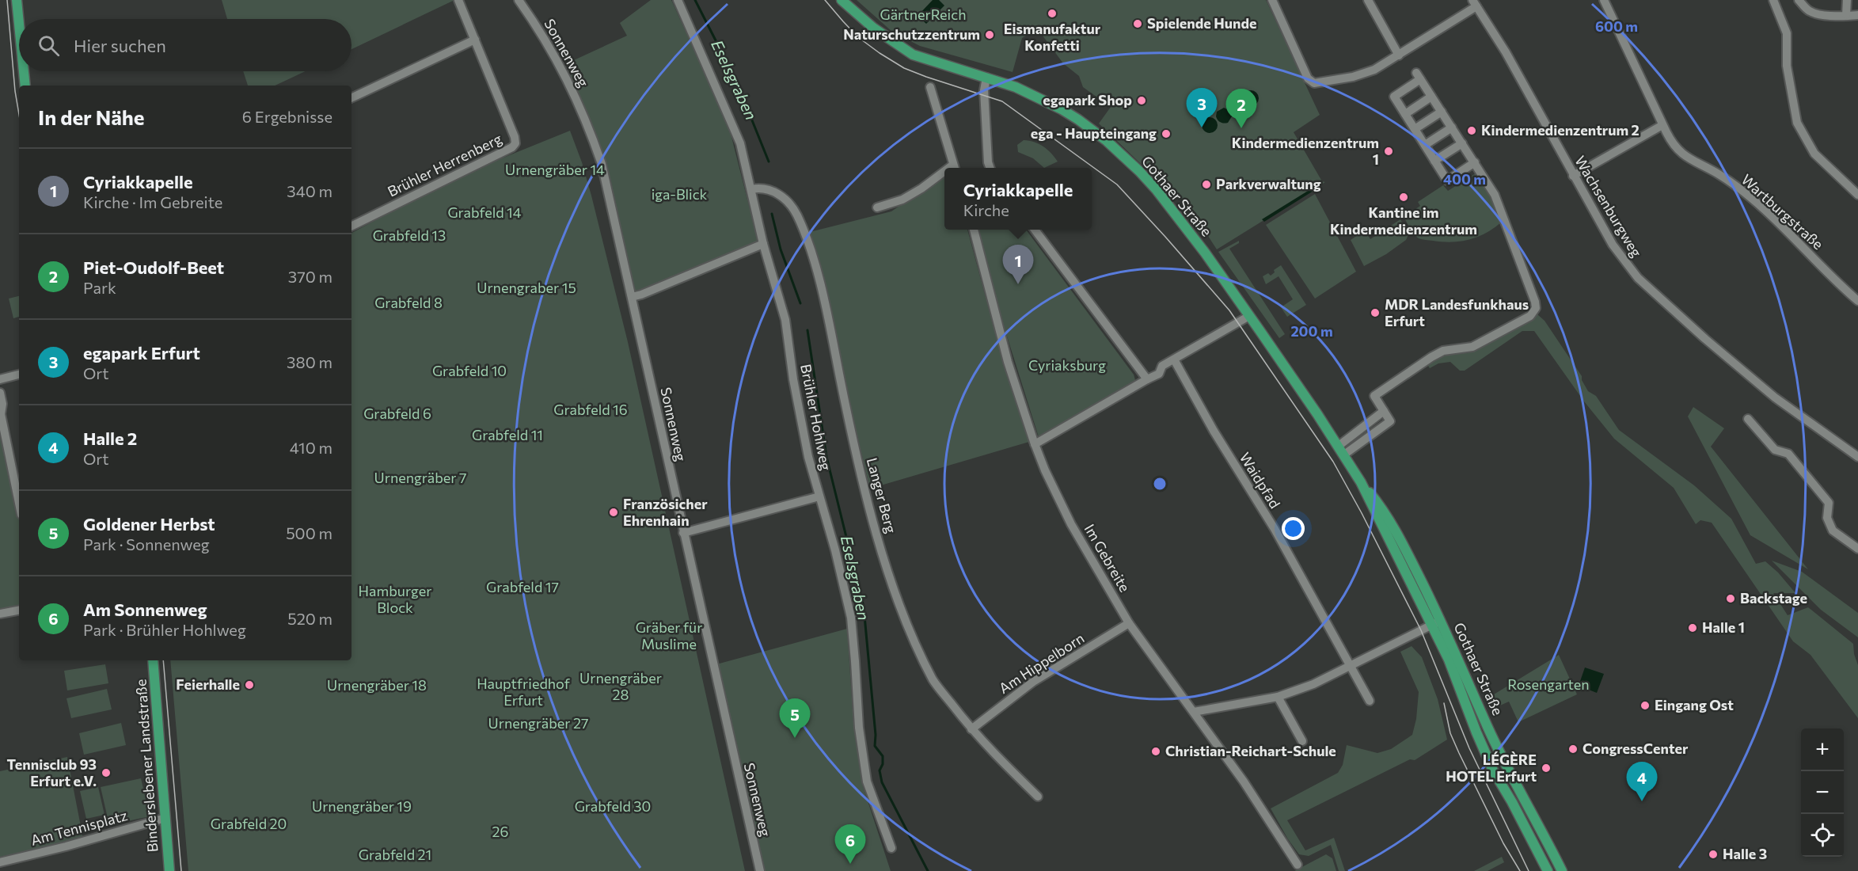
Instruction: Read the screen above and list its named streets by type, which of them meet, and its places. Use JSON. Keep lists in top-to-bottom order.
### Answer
{
  "streets": {
    "main road": ["Gothaer Straße", "Binderslebener Landstraße"],
    "street": [
      "Sonnenweg",
      "Brühler Herrenberg",
      "Wachsenburgweg",
      "Wartburgstraße",
      "Brühler Hohlweg",
      "Waidpfad",
      "Langer Berg",
      "Im Gebreite",
      "Am Hippelborn",
      "Am Tennisplatz"
    ]
  },
  "crossings": [
    ["Brühler Hohlweg", "Langer Berg"],
    ["Langer Berg", "Am Hippelborn"],
    ["Im Gebreite", "Am Hippelborn"],
    ["Binderslebener Landstraße", "Am Tennisplatz"]
  ],
  "water": ["Eselsgraben"],
  "parks": [
    "GärtnerReich",
    "Urnengräber 14",
    "iga-Blick",
    "Grabfeld 14",
    "Grabfeld 13",
    "Urnengraber 15",
    "Grabfeld 8",
    "Cyriaksburg",
    "Grabfeld 10",
    "Grabfeld 16",
    "Grabfeld 6",
    "Grabfeld 11",
    "Urnengräber 7",
    "Grabfeld 17",
    "Hamburger Block",
    "Gräber für Muslime",
    "Urnengräber 28",
    "Hauptfriedhof Erfurt",
    "Rosengarten",
    "Urnengräber 18",
    "Urnengräber 27",
    "Urnengräber 19",
    "Grabfeld 30",
    "Grabfeld 20",
    "26",
    "Grabfeld 21"
  ],
  "places": [
    "Eismanufaktur Konfetti",
    "Spielende Hunde",
    "Naturschutzzentrum",
    "egapark Shop",
    "Kindermedienzentrum 2",
    "ega - Haupteingang",
    "Kindermedienzentrum 1",
    "Parkverwaltung",
    "Kantine im Kindermedienzentrum",
    "MDR Landesfunkhaus Erfurt",
    "Französicher Ehrenhain",
    "Backstage",
    "Halle 1",
    "Feierhalle",
    "Eingang Ost",
    "CongressCenter",
    "Christian-Reichart-Schule",
    "LÉGÈRE HOTEL Erfurt",
    "Tennisclub 93 Erfurt e.V.",
    "Halle 3"
  ],
  "page": {
    "search": "Hier suchen",
    "heading": ["In der Nähe", "6 Ergebnisse"],
    "pins": [
      "3",
      "2",
      "1",
      "5",
      "4",
      "6"
    ],
    "list": [
      {
        "mark": "1",
        "name": "Cyriakkapelle",
        "note": "Kirche · Im Gebreite",
        "value": "340 m"
      },
      {
        "mark": "2",
        "name": "Piet-Oudolf-Beet",
        "note": "Park",
        "value": "370 m"
      },
      {
        "mark": "3",
        "name": "egapark Erfurt",
        "note": "Ort",
        "value": "380 m"
      },
      {
        "mark": "4",
        "name": "Halle 2",
        "note": "Ort",
        "value": "410 m"
      },
      {
        "mark": "5",
        "name": "Goldener Herbst",
        "note": "Park · Sonnenweg",
        "value": "500 m"
      },
      {
        "mark": "6",
        "name": "Am Sonnenweg",
        "note": "Park · Brühler Hohlweg",
        "value": "520 m"
      }
    ],
    "popup": ["Cyriakkapelle", "Kirche"],
    "map_buttons": ["+", "−"]
  },
  "rings": ["600 m", "400 m", "200 m"]
}
